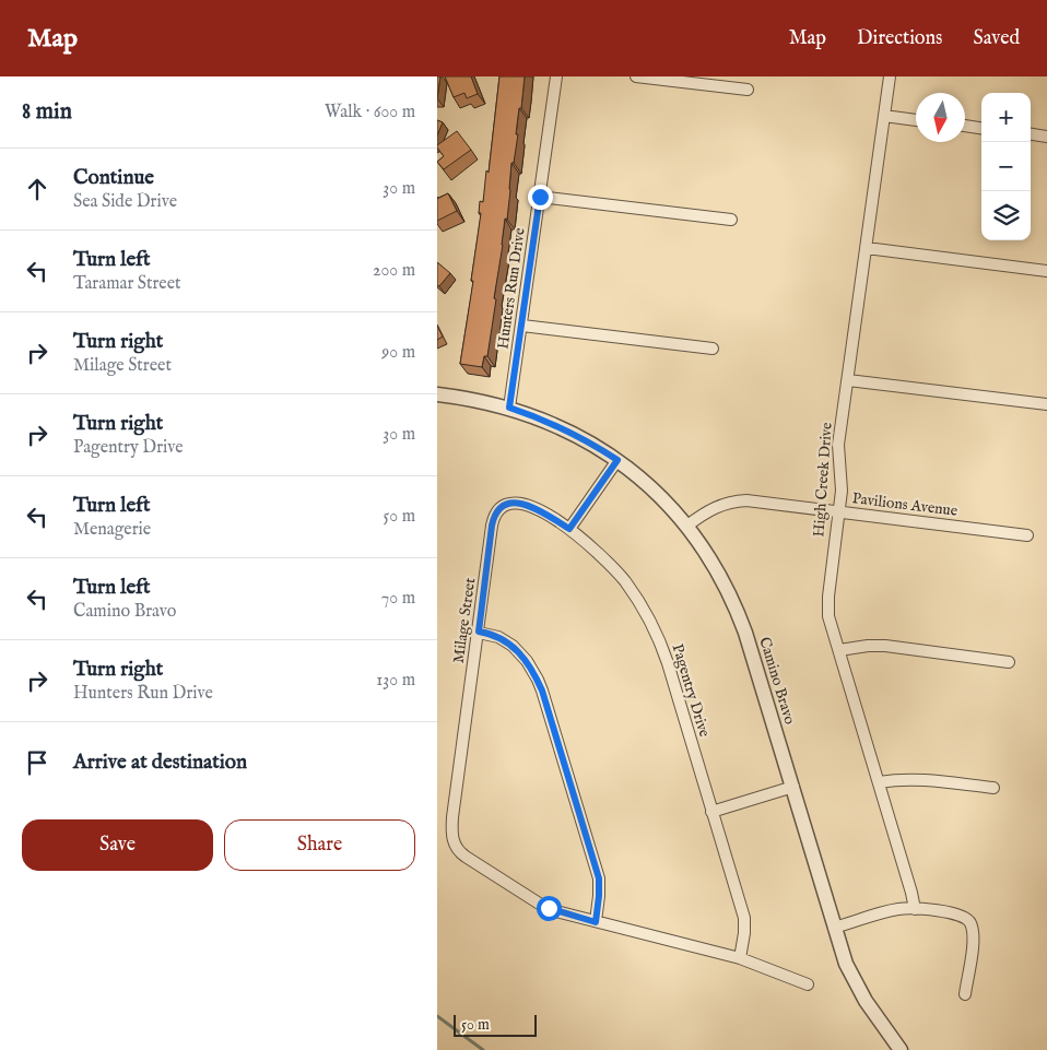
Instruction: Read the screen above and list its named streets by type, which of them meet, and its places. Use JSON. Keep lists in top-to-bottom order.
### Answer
{
  "streets": {
    "street": [
      "Hunters Run Drive",
      "High Creek Drive",
      "Pavilions Avenue",
      "Milage Street",
      "Camino Bravo",
      "Pagentry Drive"
    ]
  },
  "crossings": [
    ["Hunters Run Drive", "Camino Bravo"],
    ["High Creek Drive", "Pavilions Avenue"],
    ["Pavilions Avenue", "Camino Bravo"],
    ["Milage Street", "Pagentry Drive"]
  ],
  "scale_bar": "50 m",
  "north": "bottom",
  "page": {
    "header": "Map",
    "nav": ["Map", "Directions", "Saved"],
    "heading": ["8 min", "Walk · 600 m"],
    "map_buttons": ["+", "−"],
    "list": [
      ["Continue", "Sea Side Drive", "30 m"],
      ["Turn left", "Taramar Street", "200 m"],
      ["Turn right", "Milage Street", "90 m"],
      ["Turn right", "Pagentry Drive", "30 m"],
      ["Turn left", "Menagerie", "50 m"],
      ["Turn left", "Camino Bravo", "70 m"],
      ["Turn right", "Hunters Run Drive", "130 m"],
      "Arrive at destination"
    ],
    "buttons": ["Save", "Share"],
    "scale": "50 m"
  }
}
